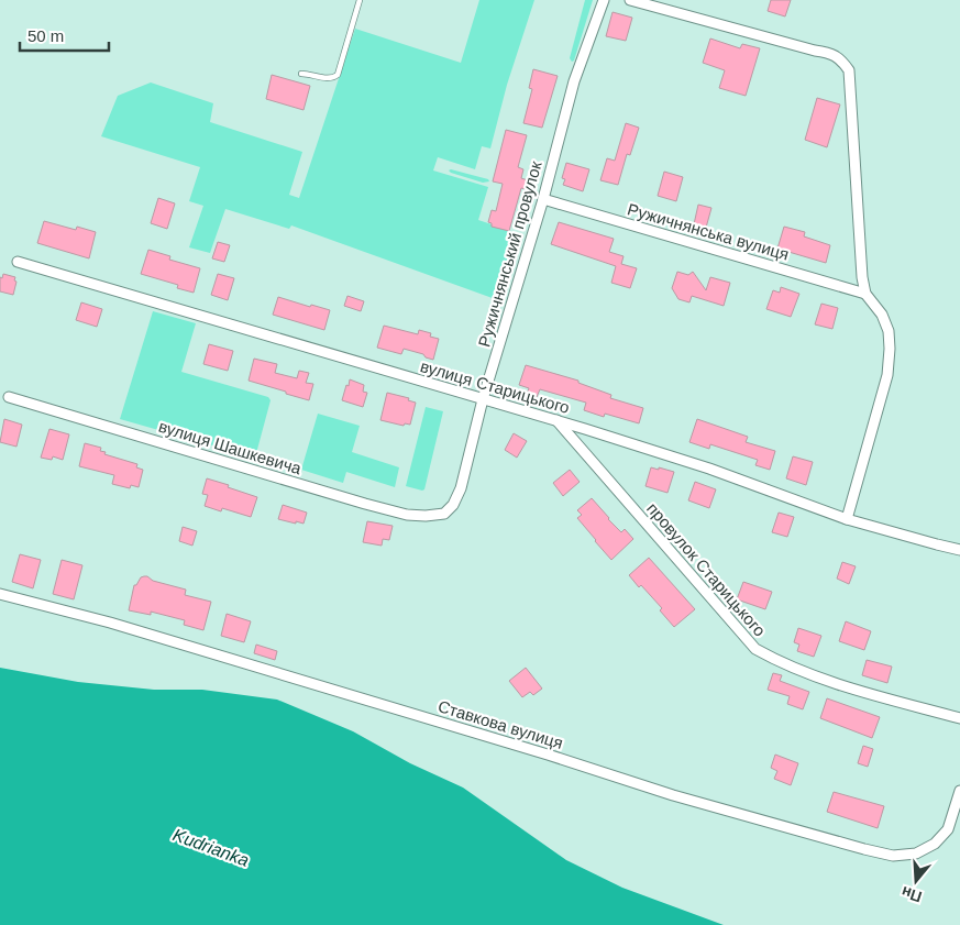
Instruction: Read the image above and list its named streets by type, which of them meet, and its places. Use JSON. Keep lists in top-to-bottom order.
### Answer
{
  "streets": {
    "street": [
      "Ружичнянська вулиця",
      "Ружичнянський провулок",
      "вулиця Старицького",
      "вулиця Шашкевича",
      "провулок Старицького",
      "Ставкова вулиця"
    ]
  },
  "crossings": [
    ["Ружичнянська вулиця", "Ружичнянський провулок"],
    ["Ружичнянський провулок", "вулиця Старицького"],
    ["Ружичнянський провулок", "вулиця Шашкевича"],
    ["вулиця Старицького", "провулок Старицького"]
  ],
  "water": ["Kudrianka"],
  "scale_bar": "50 m",
  "north": "bottom"
}
